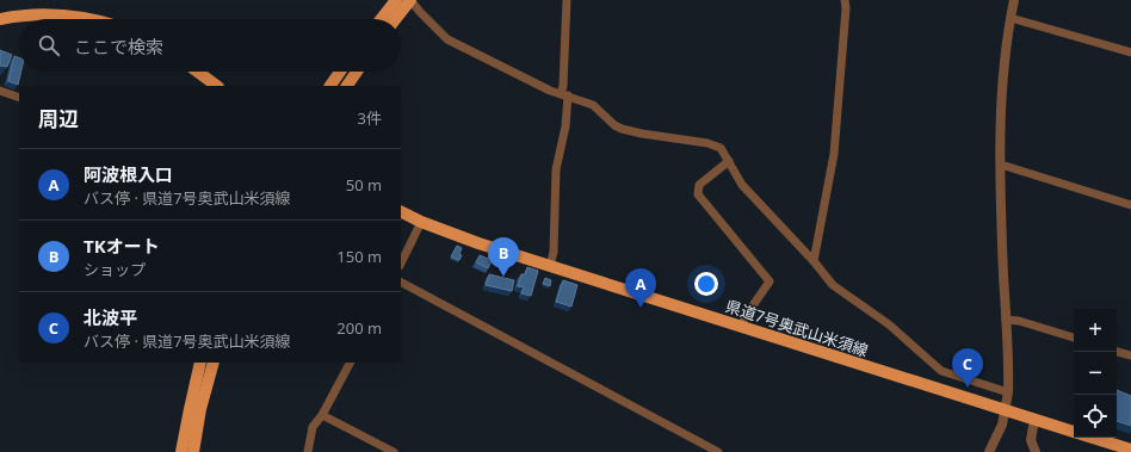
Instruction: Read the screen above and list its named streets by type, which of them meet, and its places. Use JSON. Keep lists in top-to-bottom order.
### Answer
{
  "streets": {
    "main road": ["県道7号奥武山米須線"]
  },
  "page": {
    "search": "ここで検索",
    "heading": ["周辺", "3件"],
    "list": [
      {
        "mark": "A",
        "name": "阿波根入口",
        "note": "バス停 · 県道7号奥武山米須線",
        "value": "50 m"
      },
      {
        "mark": "B",
        "name": "TKオート",
        "note": "ショップ",
        "value": "150 m"
      },
      {
        "mark": "C",
        "name": "北波平",
        "note": "バス停 · 県道7号奥武山米須線",
        "value": "200 m"
      }
    ],
    "pins": ["B", "A", "C"],
    "map_buttons": ["+", "−"]
  }
}
